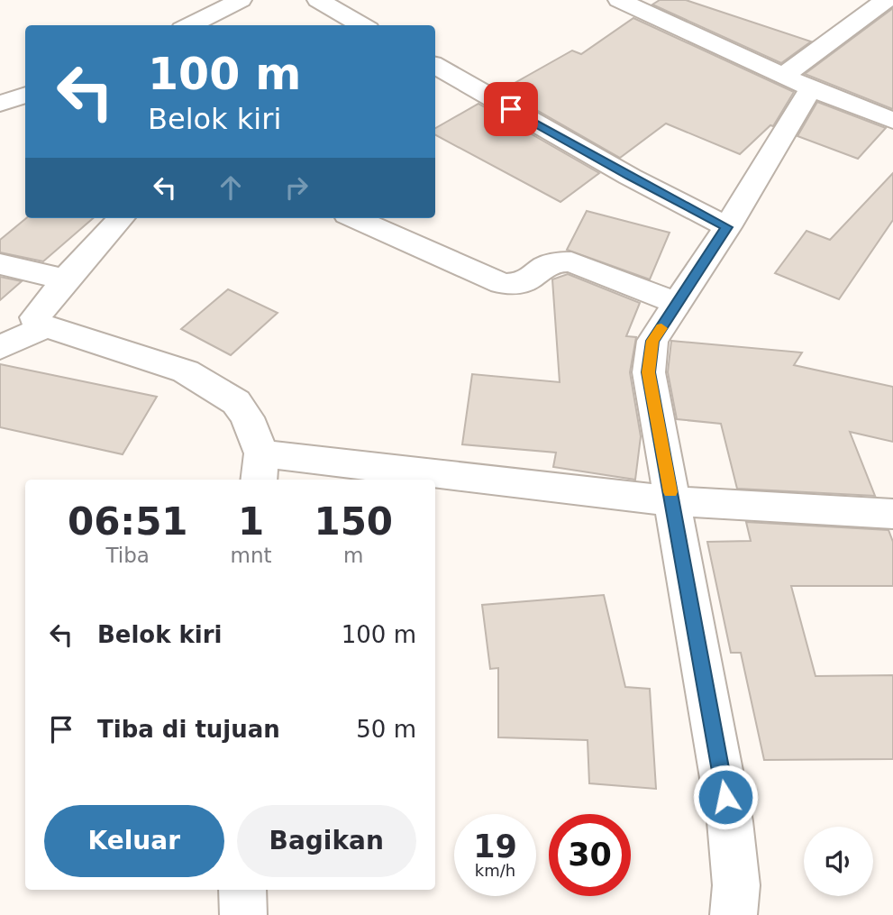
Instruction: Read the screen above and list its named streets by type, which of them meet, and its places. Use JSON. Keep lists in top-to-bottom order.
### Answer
{
  "page": {
    "turn": ["100 m", "Belok kiri"],
    "eta": [
      "06:51",
      "Tiba",
      "1",
      "mnt",
      "150",
      "m"
    ],
    "list": [
      {
        "name": "Belok kiri",
        "value": "100 m"
      },
      {
        "name": "Tiba di tujuan",
        "value": "50 m"
      }
    ],
    "buttons": ["Keluar", "Bagikan"],
    "speed": "19 km/h",
    "limit": "30"
  }
}
